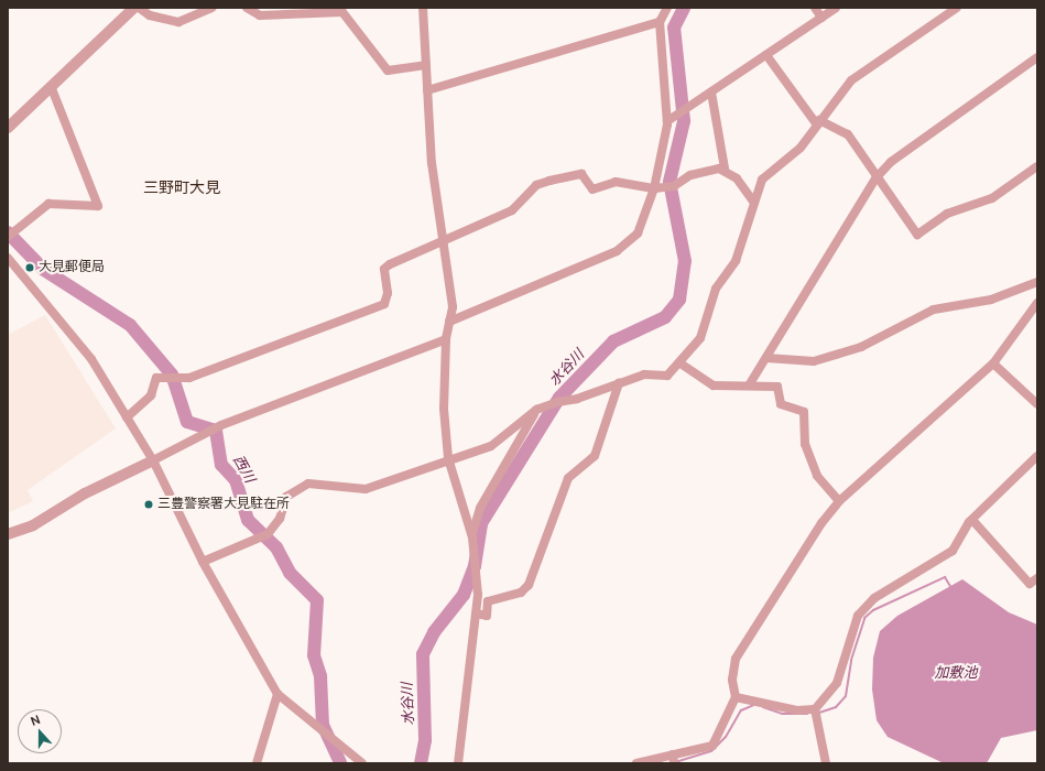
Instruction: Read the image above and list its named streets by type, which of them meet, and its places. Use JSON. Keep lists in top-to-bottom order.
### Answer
{
  "districts": ["三野町大見"],
  "water": ["水谷川", "西川", "加敷池"],
  "places": ["大見郵便局", "三豊警察署大見駐在所"],
  "north": "top"
}
